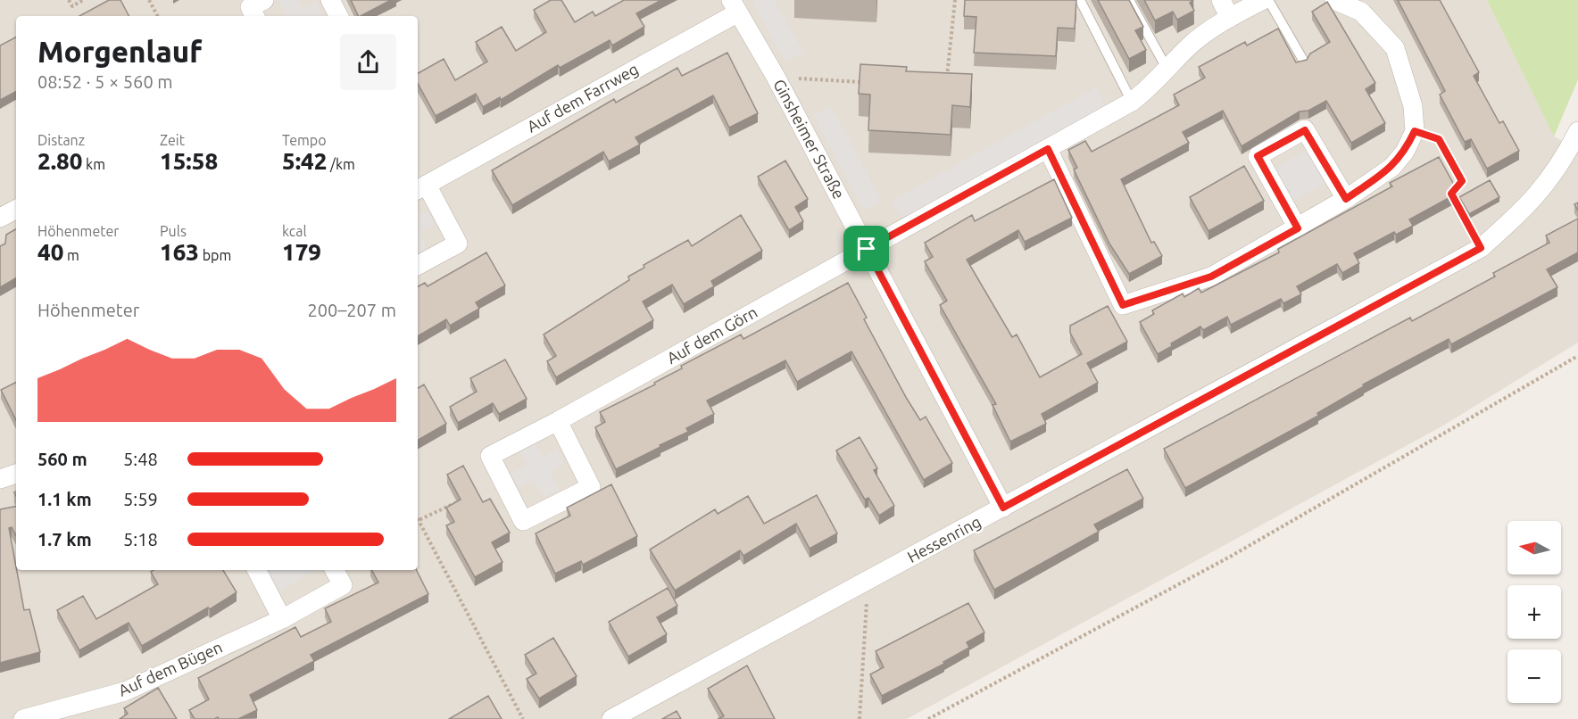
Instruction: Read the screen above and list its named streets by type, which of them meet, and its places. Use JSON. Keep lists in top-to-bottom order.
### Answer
{
  "streets": {
    "street": [
      "Auf dem Farrweg",
      "Ginsheimer Straße",
      "Auf dem Görn",
      "Hessenring",
      "Auf dem Bügen"
    ]
  },
  "crossings": [
    ["Auf dem Farrweg", "Ginsheimer Straße"],
    ["Ginsheimer Straße", "Auf dem Görn"],
    ["Ginsheimer Straße", "Hessenring"]
  ],
  "north": "left",
  "page": {
    "heading": ["Morgenlauf", "08:52 · 5 × 560 m"],
    "stats": [
      ["Distanz", "2.80 km"],
      ["Zeit", "15:58"],
      ["Tempo", "5:42 /km"],
      ["Höhenmeter", "40 m"],
      ["Puls", "163 bpm"],
      ["kcal", "179"]
    ],
    "chart": ["Höhenmeter", "200–207 m"],
    "list": [
      {
        "name": "560 m",
        "note": "5:48"
      },
      {
        "name": "1.1 km",
        "note": "5:59"
      },
      {
        "name": "1.7 km",
        "note": "5:18"
      }
    ],
    "map_buttons": ["+", "−"]
  }
}
